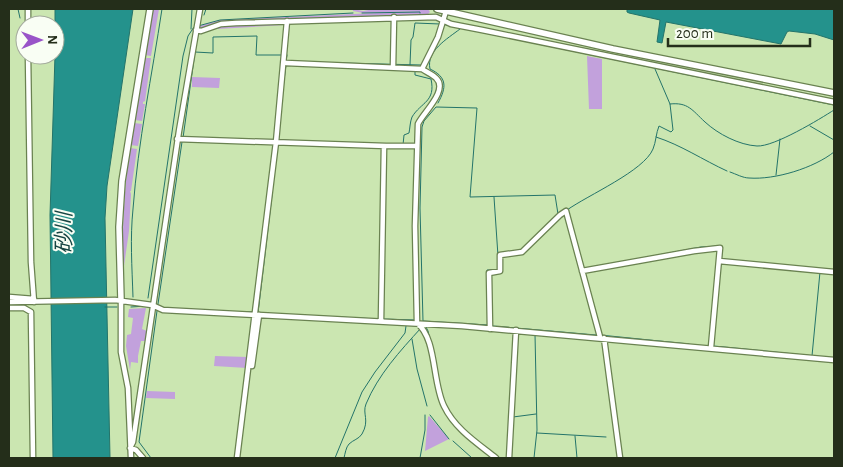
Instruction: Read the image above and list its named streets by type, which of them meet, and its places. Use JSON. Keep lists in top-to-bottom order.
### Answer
{
  "water": ["砂川"],
  "scale_bar": "200 m",
  "north": "right"
}
